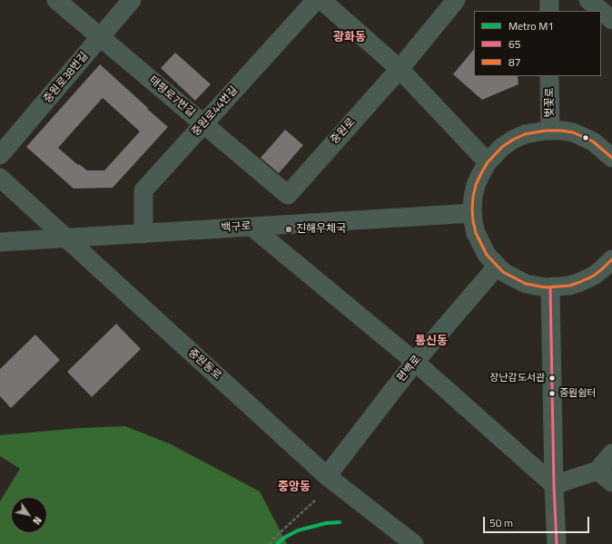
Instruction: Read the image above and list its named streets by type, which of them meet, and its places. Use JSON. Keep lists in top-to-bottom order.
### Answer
{
  "streets": {
    "street": [
      "중원로38번길",
      "태평로7번길",
      "벚꽃로",
      "중원로44번길",
      "중원로",
      "백구로",
      "중원동로",
      "편백로"
    ]
  },
  "crossings": [
    ["중원로38번길", "태평로7번길"],
    ["태평로7번길", "중원로44번길"],
    ["태평로7번길", "중원로"],
    ["중원로44번길", "백구로"],
    ["백구로", "중원동로"],
    ["중원동로", "편백로"]
  ],
  "districts": ["광화동", "통신동", "중앙동"],
  "places": ["진해우체국", "장난감도서관", "중원쉼터"],
  "lines": ["transit line 87", "transit line 65", "metro line M1"],
  "legend": ["Metro M1", "65", "87"],
  "scale_bar": "50 m",
  "north": "bottom right"
}
